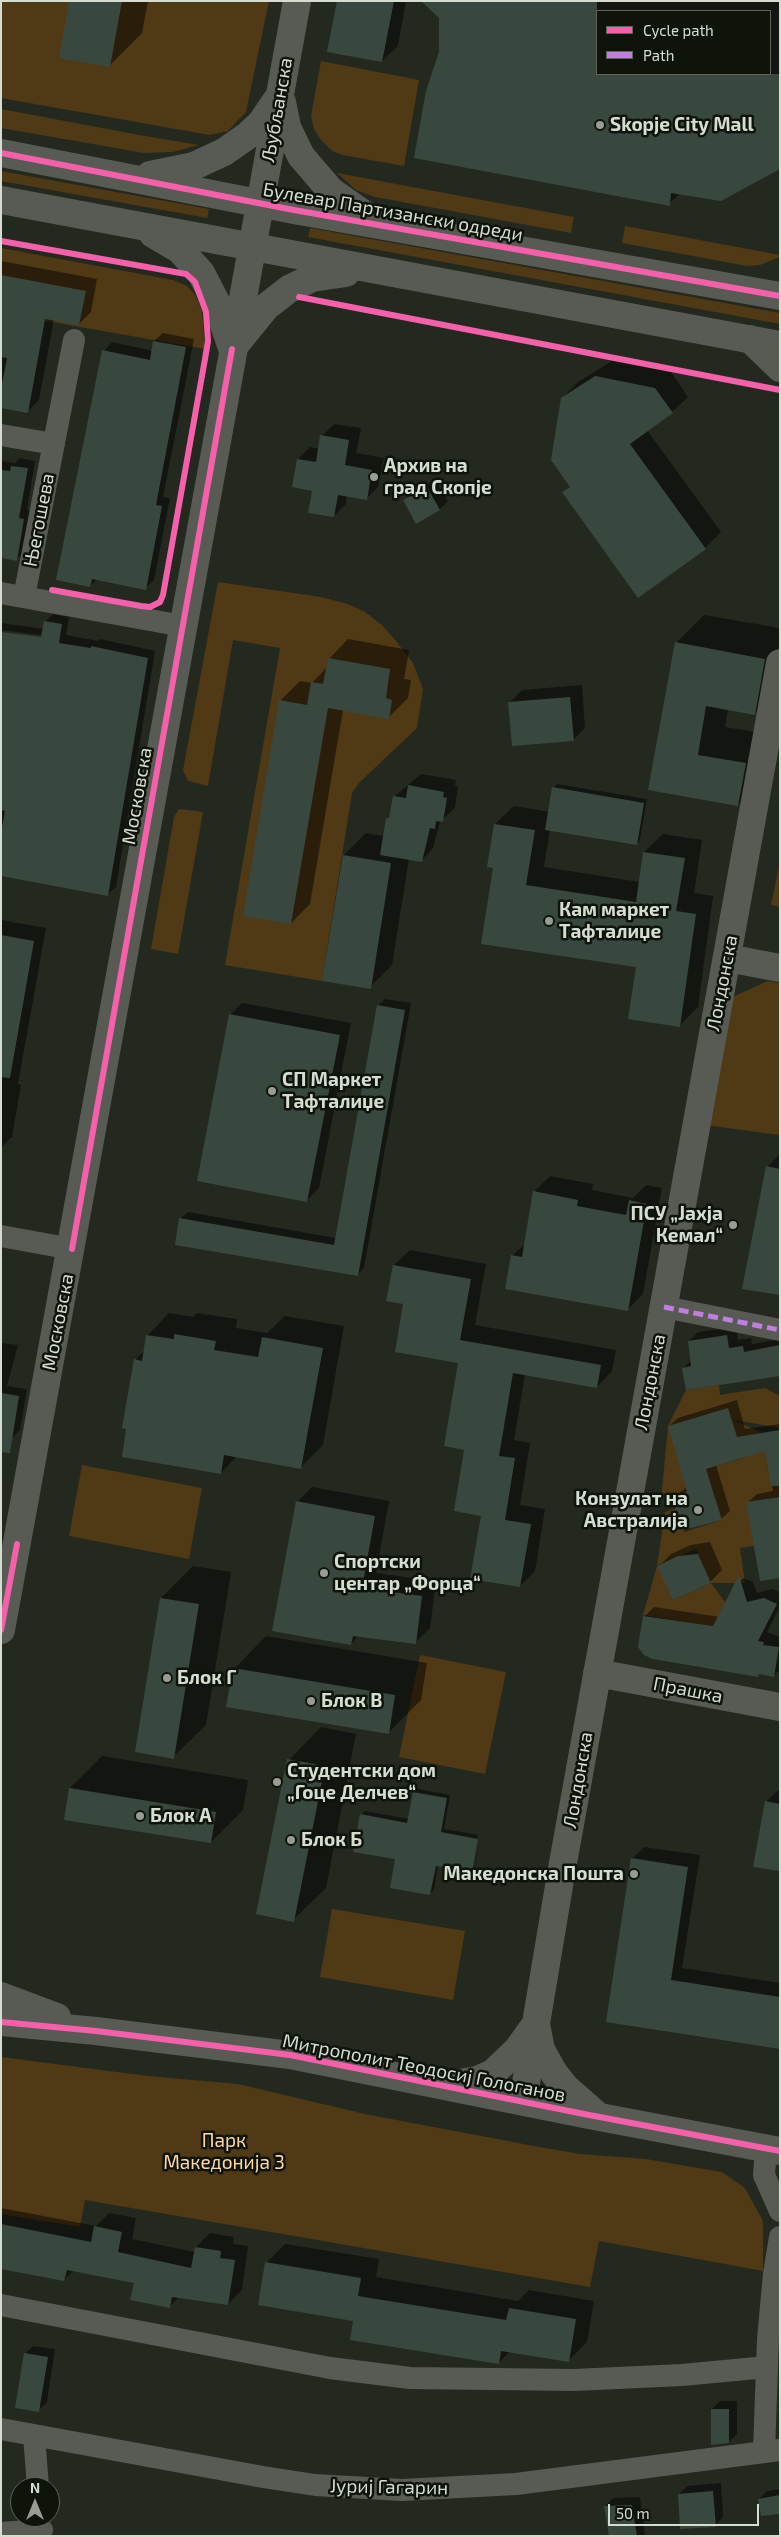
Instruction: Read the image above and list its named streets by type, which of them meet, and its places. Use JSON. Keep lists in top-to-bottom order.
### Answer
{
  "streets": {
    "street": [
      "Љубљанска",
      "Булевар Партизански одреди",
      "Његошева",
      "Московска",
      "Лондонска",
      "Прашка",
      "Митрополит Теодосиј Гологанов",
      "Јуриј Гагарин"
    ]
  },
  "crossings": [
    ["Љубљанска", "Булевар Партизански одреди"],
    ["Љубљанска", "Московска"],
    ["Лондонска", "Прашка"],
    ["Лондонска", "Митрополит Теодосиј Гологанов"]
  ],
  "parks": ["Парк Македонија 3"],
  "places": [
    "Skopje City Mall",
    "Архив на град Скопје",
    "Кам маркет Тафталиџе",
    "СП Маркет Тафталиџе",
    "ПСУ „Јахја Кемал“",
    "Конзулат на Австралија",
    "Спортски центар „Форца“",
    "Блок Г",
    "Блок В",
    "Студентски дом „Гоце Делчев“",
    "Блок А",
    "Блок Б",
    "Македонска Пошта"
  ],
  "legend": ["Cycle path", "Path"],
  "scale_bar": "50 m",
  "north": "top"
}
